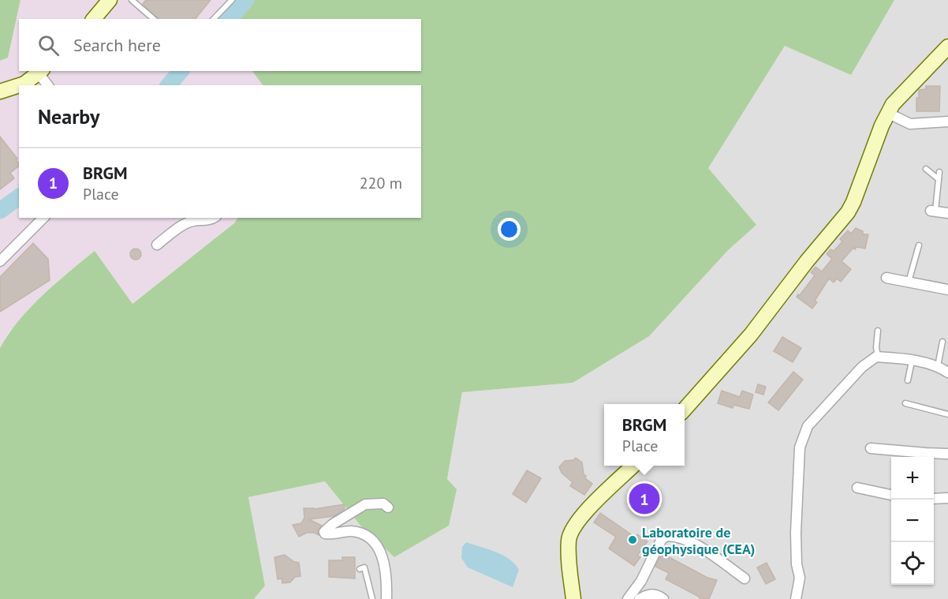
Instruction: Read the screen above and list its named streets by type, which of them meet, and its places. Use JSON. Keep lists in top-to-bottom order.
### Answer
{
  "places": ["Laboratoire de géophysique (CEA)"],
  "page": {
    "search": "Search here",
    "heading": "Nearby",
    "list": [
      {
        "mark": "1",
        "name": "BRGM",
        "note": "Place",
        "value": "220 m"
      }
    ],
    "popup": ["BRGM", "Place"],
    "map_buttons": ["+", "−"],
    "pins": "1"
  }
}
